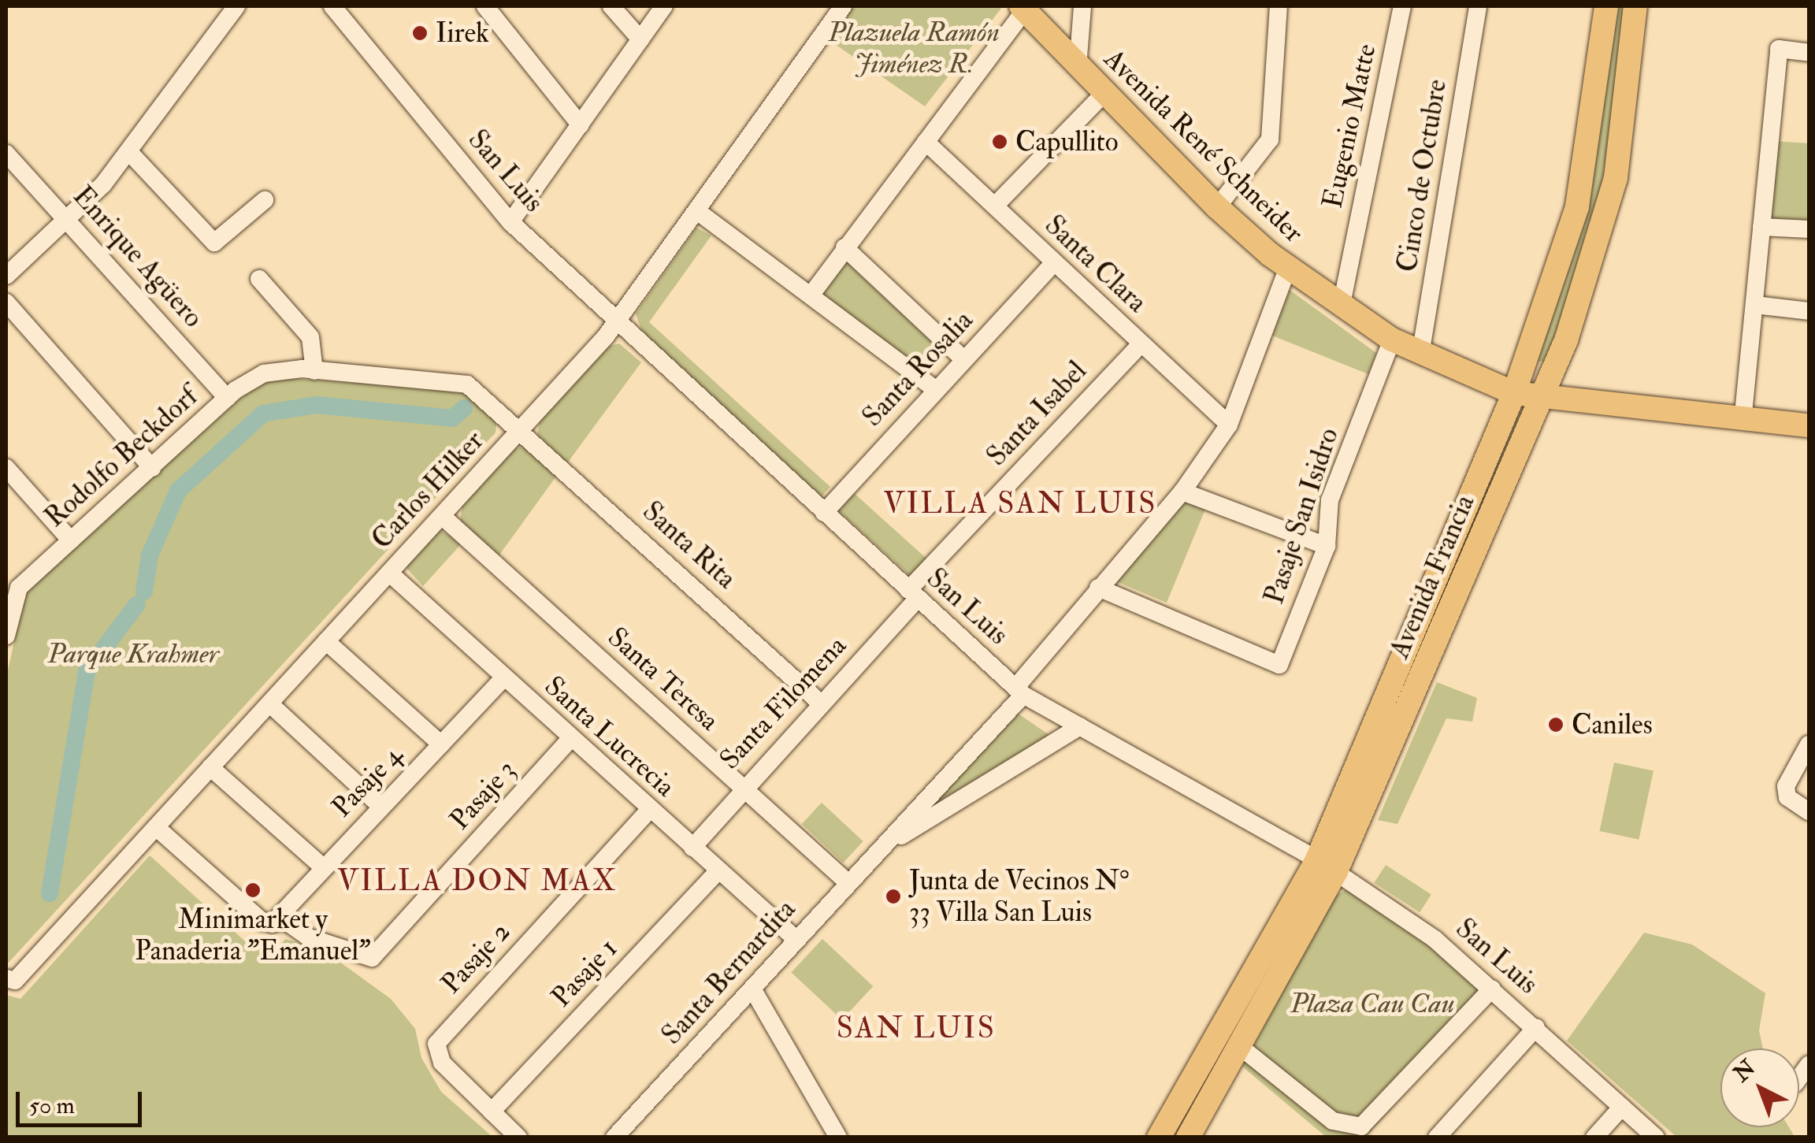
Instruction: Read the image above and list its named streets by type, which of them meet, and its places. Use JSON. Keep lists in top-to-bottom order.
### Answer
{
  "streets": {
    "main road": ["Avenida René Schneider", "Avenida Francia"],
    "street": [
      "Eugenio Matte",
      "San Luis",
      "Cinco de Octubre",
      "Enrique Agüero",
      "Santa Clara",
      "Santa Rosalia",
      "Santa Isabel",
      "Rodolfo Beckdorf",
      "Carlos Hilker",
      "Pasaje San Isidro",
      "Santa Rita",
      "Santa Teresa",
      "Santa Filomena",
      "Santa Lucrecia",
      "Pasaje 4",
      "Pasaje 3",
      "Pasaje 2",
      "Santa Bernardita",
      "Pasaje 1"
    ]
  },
  "crossings": [
    ["Eugenio Matte", "Avenida René Schneider"],
    ["Avenida René Schneider", "Cinco de Octubre"],
    ["Avenida René Schneider", "Pasaje San Isidro"],
    ["Avenida René Schneider", "Avenida Francia"],
    ["Avenida René Schneider", "Santa Bernardita"],
    ["San Luis", "Santa Rosalia"],
    ["San Luis", "Santa Isabel"],
    ["San Luis", "Carlos Hilker"],
    ["San Luis", "Avenida Francia"],
    ["San Luis", "Santa Filomena"],
    ["San Luis", "Santa Bernardita"],
    ["Enrique Agüero", "Rodolfo Beckdorf"],
    ["Santa Clara", "Santa Rosalia"],
    ["Santa Clara", "Santa Isabel"],
    ["Santa Clara", "Santa Bernardita"],
    ["Santa Isabel", "Santa Filomena"],
    ["Rodolfo Beckdorf", "Carlos Hilker"],
    ["Rodolfo Beckdorf", "Santa Rita"],
    ["Carlos Hilker", "Santa Rita"],
    ["Carlos Hilker", "Santa Teresa"],
    ["Carlos Hilker", "Santa Lucrecia"],
    ["Pasaje San Isidro", "Santa Bernardita"],
    ["Santa Rita", "Santa Filomena"],
    ["Santa Teresa", "Santa Filomena"],
    ["Santa Teresa", "Santa Bernardita"],
    ["Santa Filomena", "Santa Lucrecia"],
    ["Santa Lucrecia", "Pasaje 4"],
    ["Santa Lucrecia", "Pasaje 3"],
    ["Santa Lucrecia", "Pasaje 2"],
    ["Santa Lucrecia", "Santa Bernardita"],
    ["Santa Lucrecia", "Pasaje 1"],
    ["Pasaje 4", "Pasaje 3"],
    ["Pasaje 2", "Pasaje 1"]
  ],
  "districts": ["VILLA SAN LUIS", "VILLA DON MAX", "SAN LUIS"],
  "parks": ["Plazuela Ramón Jiménez R.", "Parque Krahmer", "Plaza Cau Cau"],
  "places": [
    "Iirek",
    "Capullito",
    "Caniles",
    "Minimarket y Panaderia \"Emanuel\"",
    "Junta de Vecinos N° 33 Villa San Luis"
  ],
  "scale_bar": "50 m",
  "north": "top left"
}
